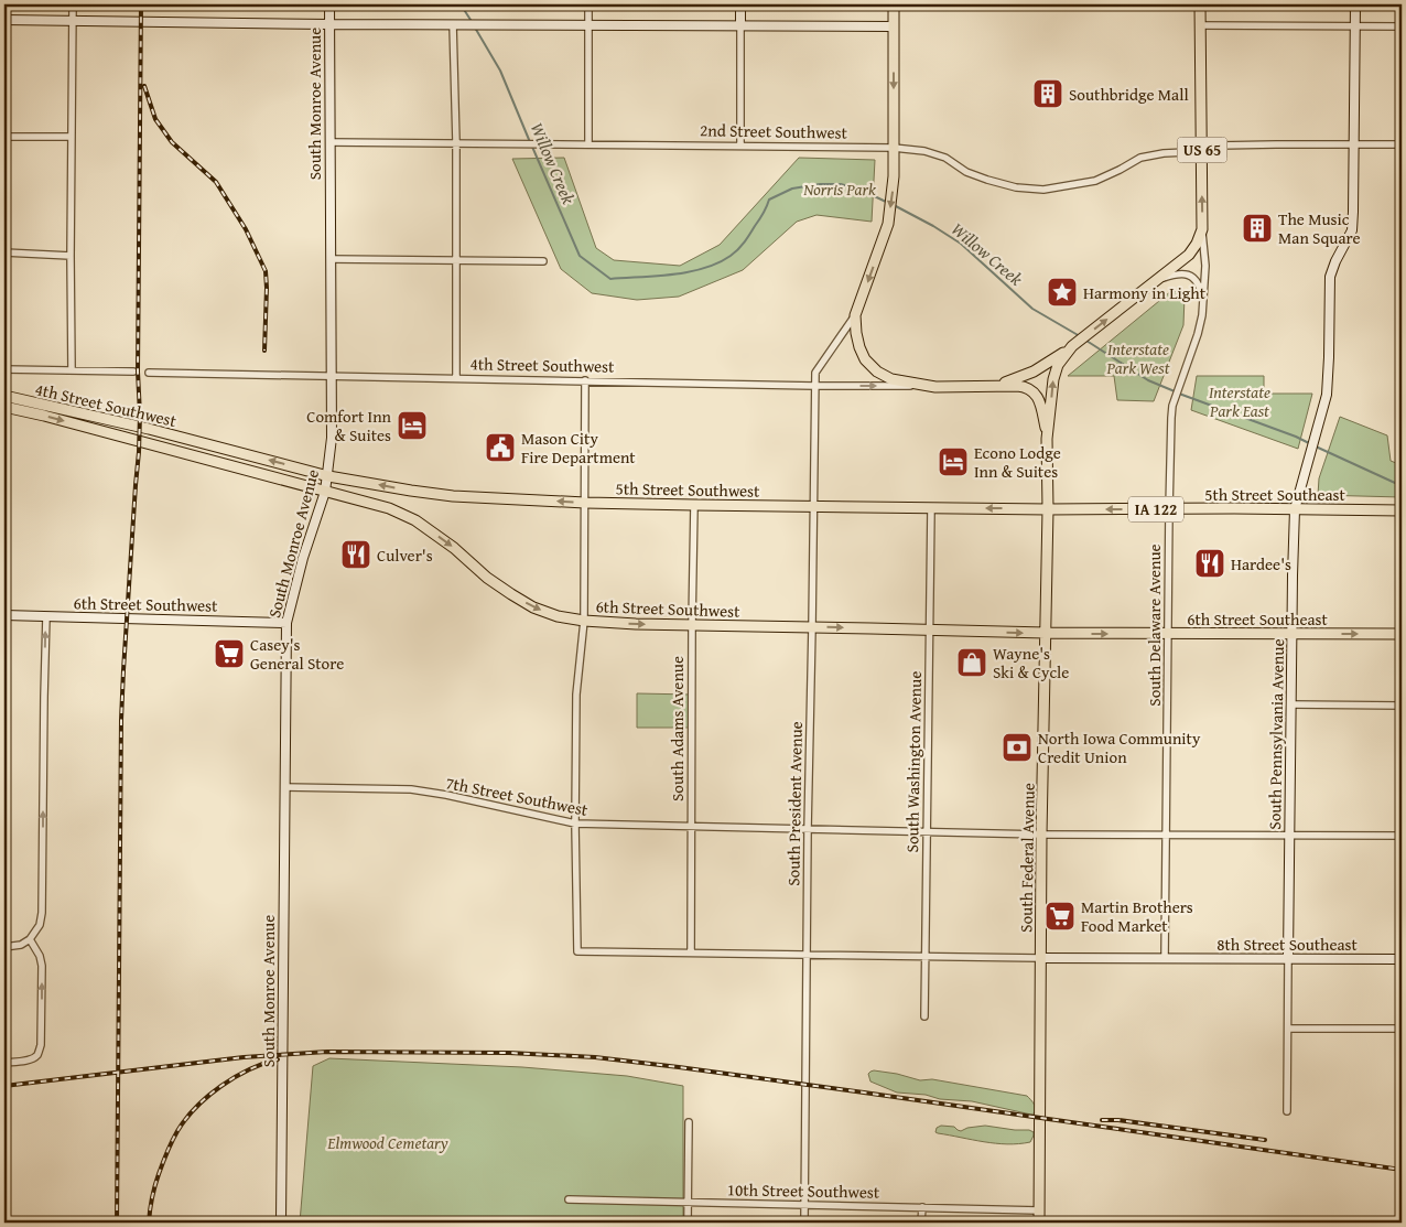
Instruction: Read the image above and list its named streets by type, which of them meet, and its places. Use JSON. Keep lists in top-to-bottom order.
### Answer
{
  "streets": {
    "main road": [
      "South Monroe Avenue",
      "US 65",
      "4th Street Southwest",
      "5th Street Southwest",
      "5th Street Southeast",
      "IA 122",
      "6th Street Southwest",
      "6th Street Southeast",
      "South Delaware Avenue",
      "South Pennsylvania Avenue",
      "South Federal Avenue",
      "8th Street Southeast"
    ],
    "street": [
      "2nd Street Southwest",
      "South Adams Avenue",
      "South Washington Avenue",
      "7th Street Southwest",
      "South President Avenue",
      "10th Street Southwest"
    ]
  },
  "crossings": [
    ["South Monroe Avenue", "2nd Street Southwest"],
    ["South Monroe Avenue", "4th Street Southwest"],
    ["South Monroe Avenue", "5th Street Southwest"],
    ["South Monroe Avenue", "6th Street Southwest"],
    ["South Monroe Avenue", "7th Street Southwest"],
    ["2nd Street Southwest", "US 65"],
    ["2nd Street Southwest", "South Delaware Avenue"],
    ["2nd Street Southwest", "South Pennsylvania Avenue"],
    ["US 65", "4th Street Southwest"],
    ["US 65", "South Federal Avenue"],
    ["4th Street Southwest", "5th Street Southwest"],
    ["4th Street Southwest", "6th Street Southwest"],
    ["4th Street Southwest", "South President Avenue"],
    ["5th Street Southwest", "5th Street Southeast"],
    ["5th Street Southwest", "South Adams Avenue"],
    ["5th Street Southwest", "South Washington Avenue"],
    ["5th Street Southwest", "South President Avenue"],
    ["5th Street Southwest", "South Federal Avenue"],
    ["5th Street Southeast", "South Delaware Avenue"],
    ["5th Street Southeast", "South Pennsylvania Avenue"],
    ["5th Street Southeast", "South Federal Avenue"],
    ["6th Street Southwest", "6th Street Southeast"],
    ["6th Street Southwest", "South Adams Avenue"],
    ["6th Street Southwest", "South Washington Avenue"],
    ["6th Street Southwest", "South President Avenue"],
    ["6th Street Southwest", "South Federal Avenue"],
    ["6th Street Southeast", "South Delaware Avenue"],
    ["6th Street Southeast", "South Pennsylvania Avenue"],
    ["6th Street Southeast", "South Federal Avenue"],
    ["South Delaware Avenue", "7th Street Southwest"],
    ["South Delaware Avenue", "South Federal Avenue"],
    ["South Delaware Avenue", "8th Street Southeast"],
    ["South Adams Avenue", "7th Street Southwest"],
    ["South Pennsylvania Avenue", "7th Street Southwest"],
    ["South Pennsylvania Avenue", "8th Street Southeast"],
    ["South Washington Avenue", "7th Street Southwest"],
    ["7th Street Southwest", "South President Avenue"],
    ["7th Street Southwest", "South Federal Avenue"],
    ["South President Avenue", "10th Street Southwest"],
    ["South Federal Avenue", "8th Street Southeast"],
    ["South Federal Avenue", "10th Street Southwest"]
  ],
  "one_way": ["5th Street Southwest", "6th Street Southwest", "6th Street Southeast"],
  "water": ["Willow Creek"],
  "parks": [
    "Norris Park",
    "Interstate Park West",
    "Interstate Park East",
    "Elmwood Cemetary"
  ],
  "places": {
    "building": ["Southbridge Mall", "The Music Man Square"],
    "place": ["Harmony in Light"],
    "hotel": ["Comfort Inn & Suites", "Econo Lodge Inn & Suites"],
    "public building": ["Mason City Fire Department"],
    "restaurant": ["Culver's", "Hardee's"],
    "supermarket": ["Casey's General Store", "Martin Brothers Food Market"],
    "shop": ["Wayne's Ski & Cycle"],
    "bank": ["North Iowa Community Credit Union"]
  }
}
